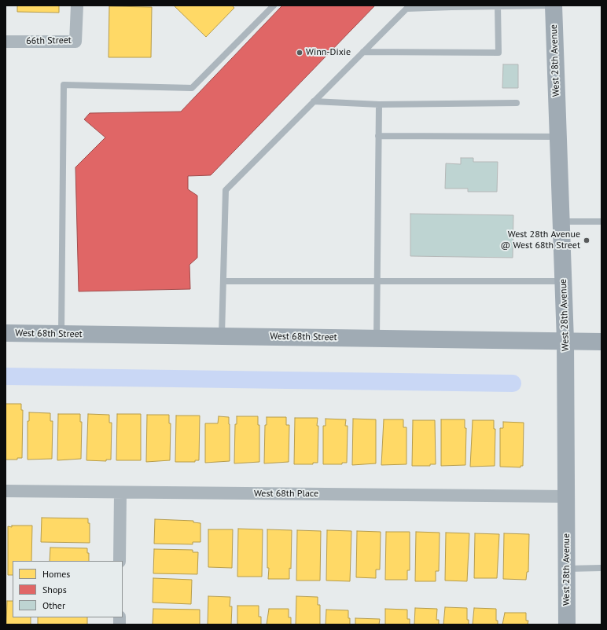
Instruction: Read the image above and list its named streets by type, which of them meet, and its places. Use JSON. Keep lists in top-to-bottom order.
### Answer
{
  "streets": {
    "main road": ["West 28th Avenue", "West 68th Street"],
    "street": ["66th Street", "West 68th Place"]
  },
  "crossings": [
    ["West 28th Avenue", "West 68th Street"],
    ["West 28th Avenue", "West 68th Place"]
  ],
  "places": ["Winn-Dixie", "West 28th Avenue @ West 68th Street"],
  "legend": ["Homes", "Shops", "Other"]
}
